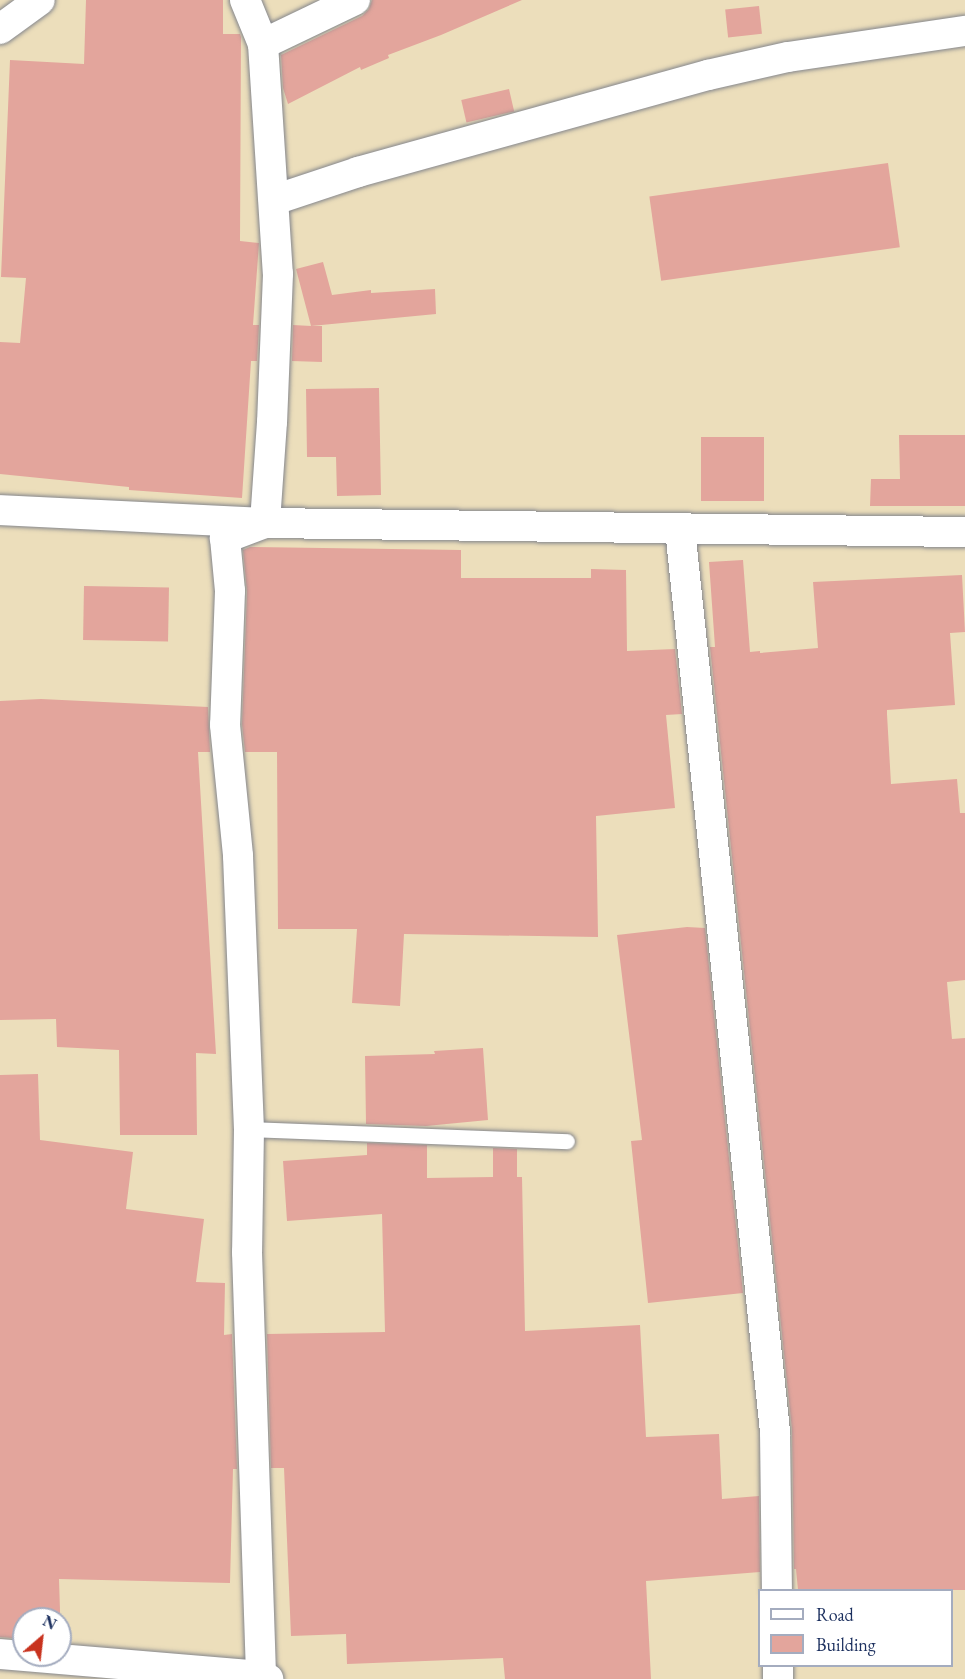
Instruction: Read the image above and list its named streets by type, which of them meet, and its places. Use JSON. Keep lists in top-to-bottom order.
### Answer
{
  "legend": ["Road", "Building"],
  "north": "top right"
}
